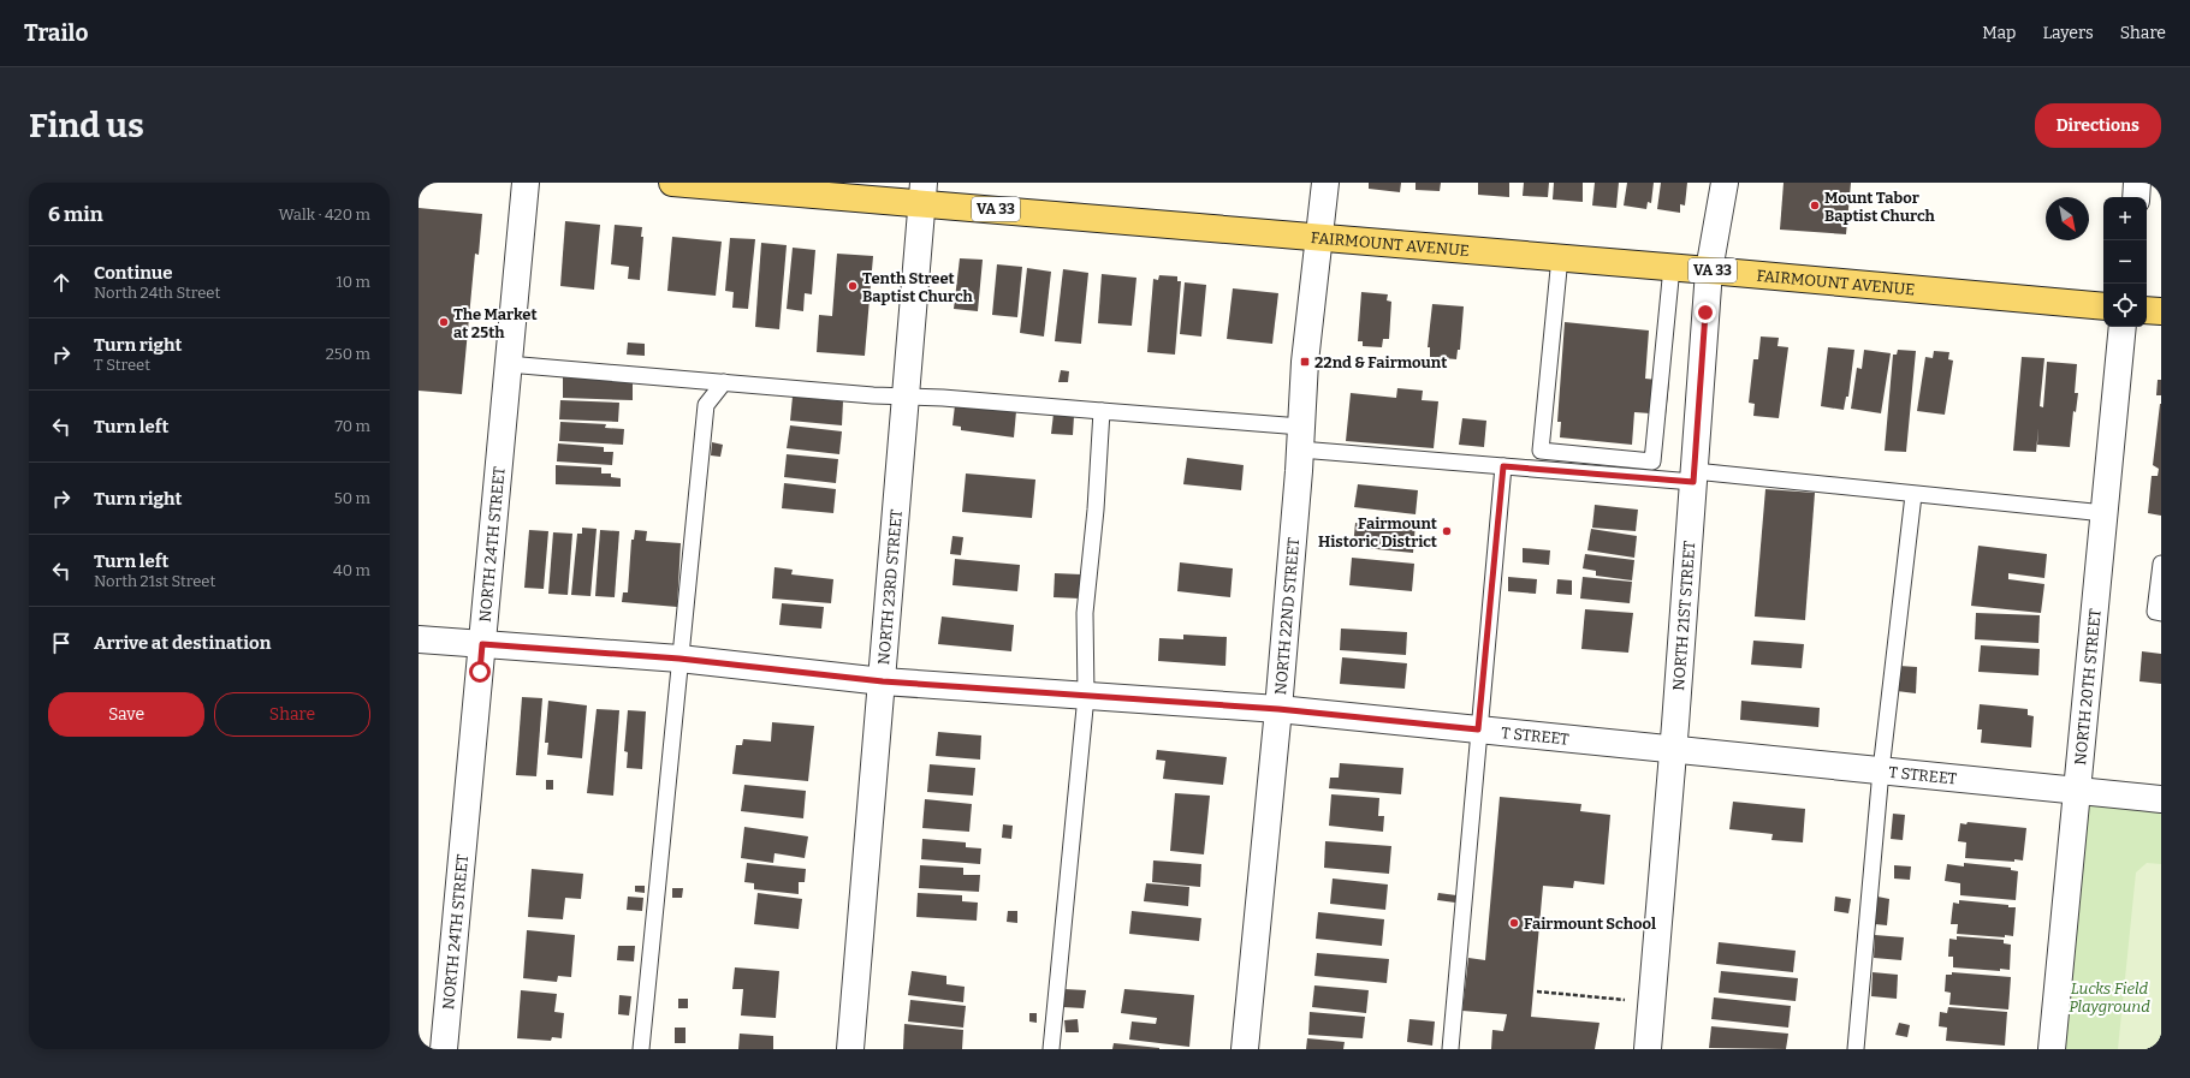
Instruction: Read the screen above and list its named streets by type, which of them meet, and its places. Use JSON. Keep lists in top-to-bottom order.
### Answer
{
  "streets": {
    "main road": ["VA 33", "FAIRMOUNT AVENUE"],
    "street": [
      "NORTH 24TH STREET",
      "NORTH 23RD STREET",
      "NORTH 21ST STREET",
      "NORTH 22ND STREET",
      "NORTH 20TH STREET",
      "T STREET"
    ]
  },
  "crossings": [
    ["FAIRMOUNT AVENUE", "NORTH 23RD STREET"],
    ["FAIRMOUNT AVENUE", "NORTH 21ST STREET"],
    ["FAIRMOUNT AVENUE", "NORTH 22ND STREET"],
    ["NORTH 24TH STREET", "T STREET"],
    ["NORTH 23RD STREET", "T STREET"],
    ["NORTH 21ST STREET", "T STREET"],
    ["NORTH 22ND STREET", "T STREET"],
    ["NORTH 20TH STREET", "T STREET"]
  ],
  "parks": ["Lucks Field Playground"],
  "places": {
    "other": [
      "Mount Tabor Baptist Church",
      "Tenth Street Baptist Church",
      "The Market at 25th",
      "Fairmount Historic District",
      "Fairmount School"
    ],
    "transit": ["22nd & Fairmount"]
  },
  "north": "bottom right",
  "page": {
    "header": "Trailo",
    "nav": ["Map", "Layers", "Share"],
    "buttons": [
      "Directions",
      ["Save", "Share"]
    ],
    "title": "Find us",
    "heading": ["6 min", "Walk · 420 m"],
    "map_buttons": ["+", "−"],
    "list": [
      ["Continue", "North 24th Street", "10 m"],
      ["Turn right", "T Street", "250 m"],
      ["Turn left", "70 m"],
      ["Turn right", "50 m"],
      ["Turn left", "North 21st Street", "40 m"],
      "Arrive at destination"
    ]
  }
}
